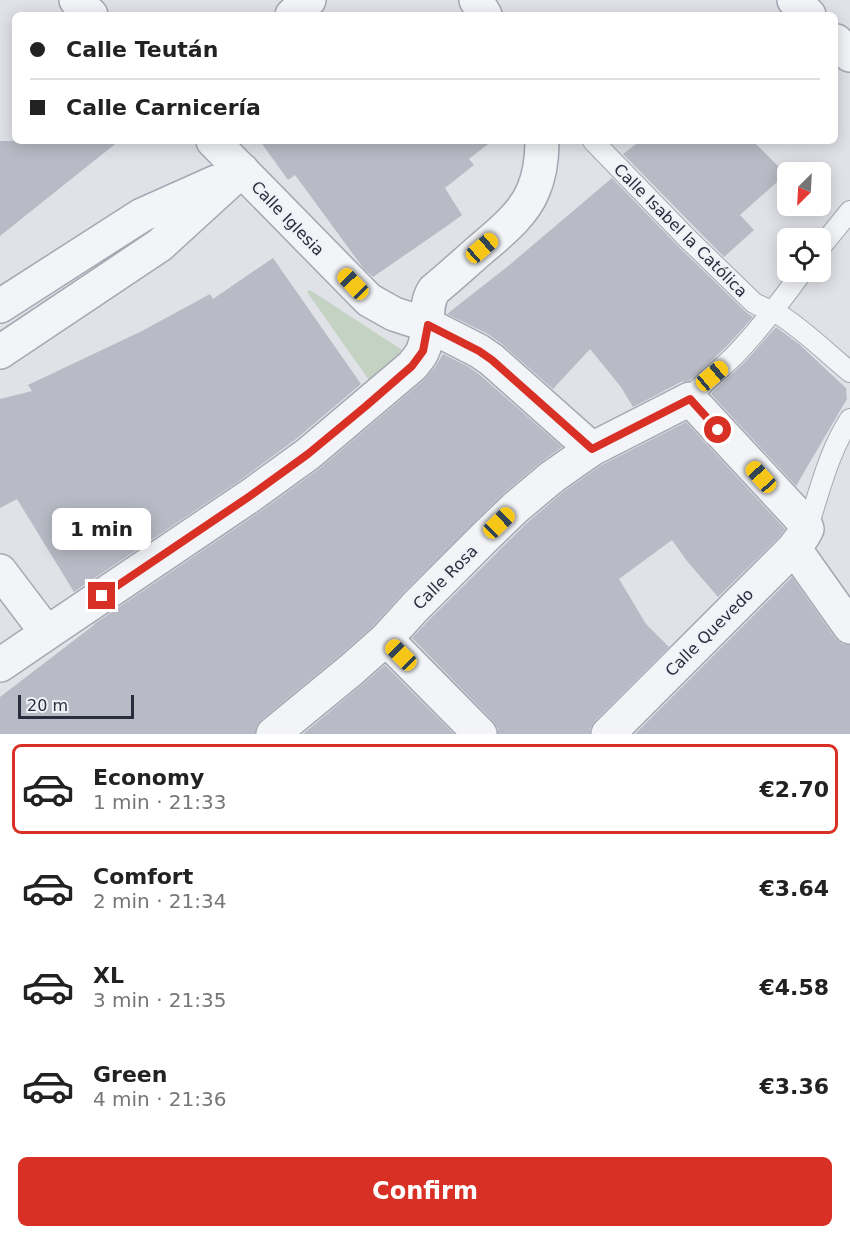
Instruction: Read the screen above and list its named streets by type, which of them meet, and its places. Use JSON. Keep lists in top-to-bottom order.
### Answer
{
  "streets": {
    "street": ["Calle Iglesia", "Calle Rosa", "Calle Quevedo"],
    "lane": ["Calle Isabel la Católica"]
  },
  "crossings": [
    ["Calle Iglesia", "Calle Rosa"]
  ],
  "scale_bar": "20 m",
  "north": "bottom left",
  "page": {
    "banner": ["Calle Teután", "Calle Carnicería"],
    "bubble": "1 min",
    "scale": "20 m",
    "list": [
      {
        "name": "Economy",
        "note": "1 min · 21:33",
        "value": "€2.70"
      },
      {
        "name": "Comfort",
        "note": "2 min · 21:34",
        "value": "€3.64"
      },
      {
        "name": "XL",
        "note": "3 min · 21:35",
        "value": "€4.58"
      },
      {
        "name": "Green",
        "note": "4 min · 21:36",
        "value": "€3.36"
      }
    ],
    "buttons": "Confirm"
  }
}
